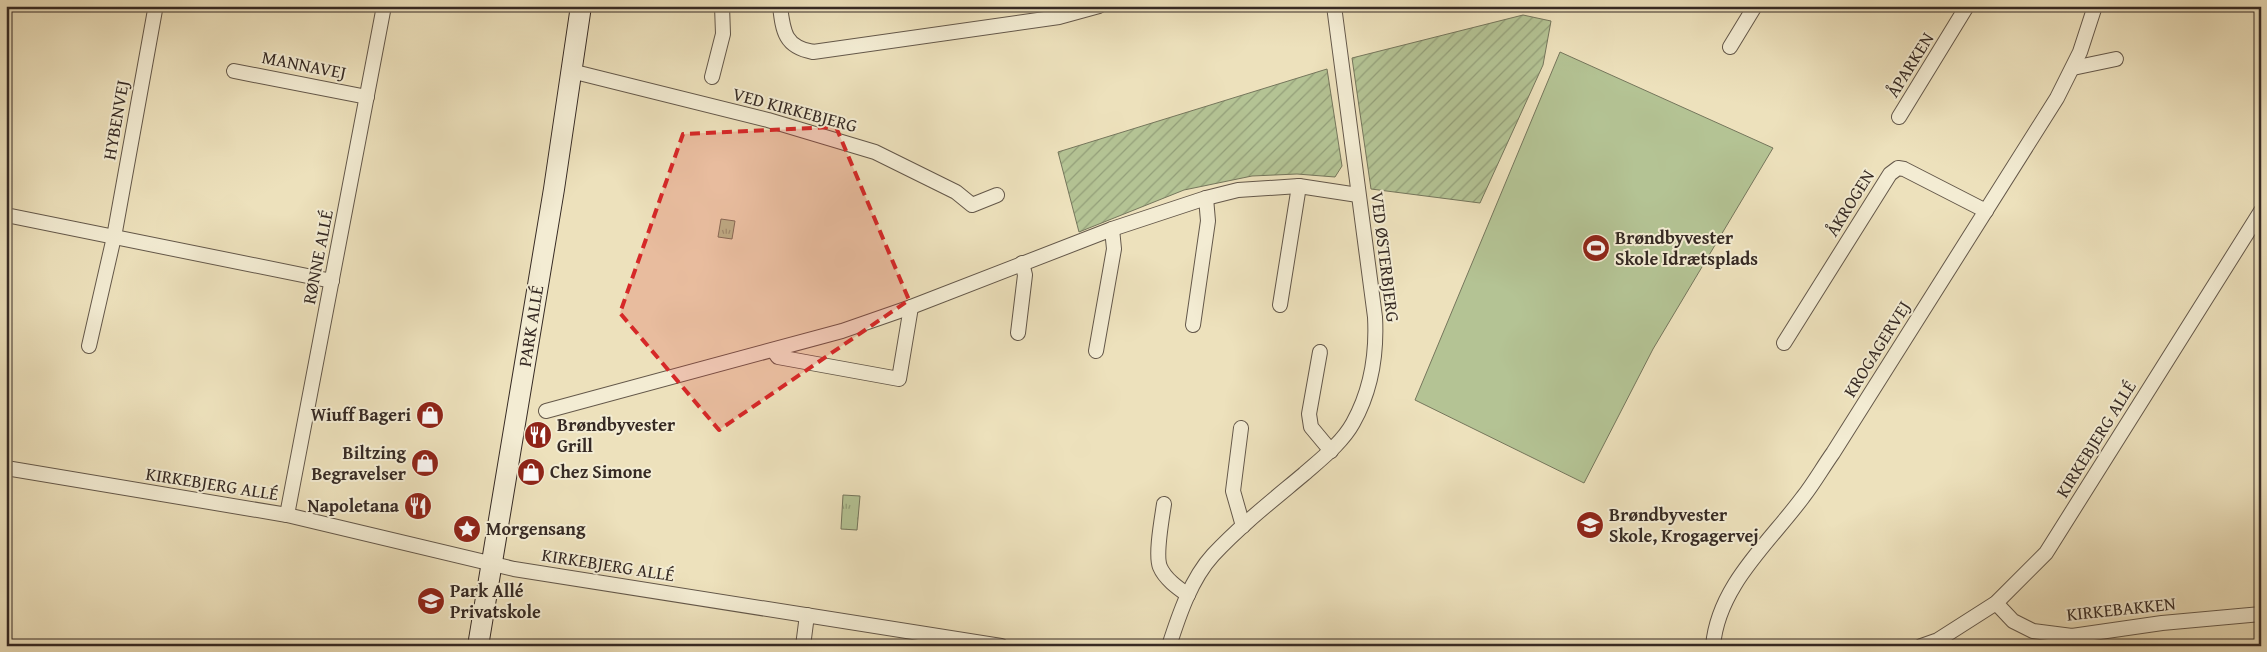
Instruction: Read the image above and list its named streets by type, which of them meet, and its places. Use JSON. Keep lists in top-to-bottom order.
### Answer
{
  "streets": {
    "street": [
      "MANNAVEJ",
      "ÅPARKEN",
      "VED KIRKEBJERG",
      "HYBENVEJ",
      "ÅKROGEN",
      "RØNNE ALLÉ",
      "VED ØSTERBJERG",
      "PARK ALLÉ",
      "KROGAGERVEJ",
      "KIRKEBJERG ALLÉ",
      "KIRKEBAKKEN"
    ]
  },
  "crossings": [
    ["MANNAVEJ", "RØNNE ALLÉ"],
    ["VED KIRKEBJERG", "PARK ALLÉ"],
    ["ÅKROGEN", "KROGAGERVEJ"],
    ["RØNNE ALLÉ", "KIRKEBJERG ALLÉ"],
    ["PARK ALLÉ", "KIRKEBJERG ALLÉ"],
    ["KIRKEBJERG ALLÉ", "KIRKEBAKKEN"]
  ],
  "places": {
    "sports": ["Brøndbyvester Skole Idrætsplads"],
    "shop": ["Wiuff Bageri", "Biltzing Begravelser", "Chez Simone"],
    "restaurant": ["Brøndbyvester Grill", "Napoletana"],
    "school or university": ["Brøndbyvester Skole, Krogagervej", "Park Allé Privatskole"],
    "place": ["Morgensang"]
  }
}
